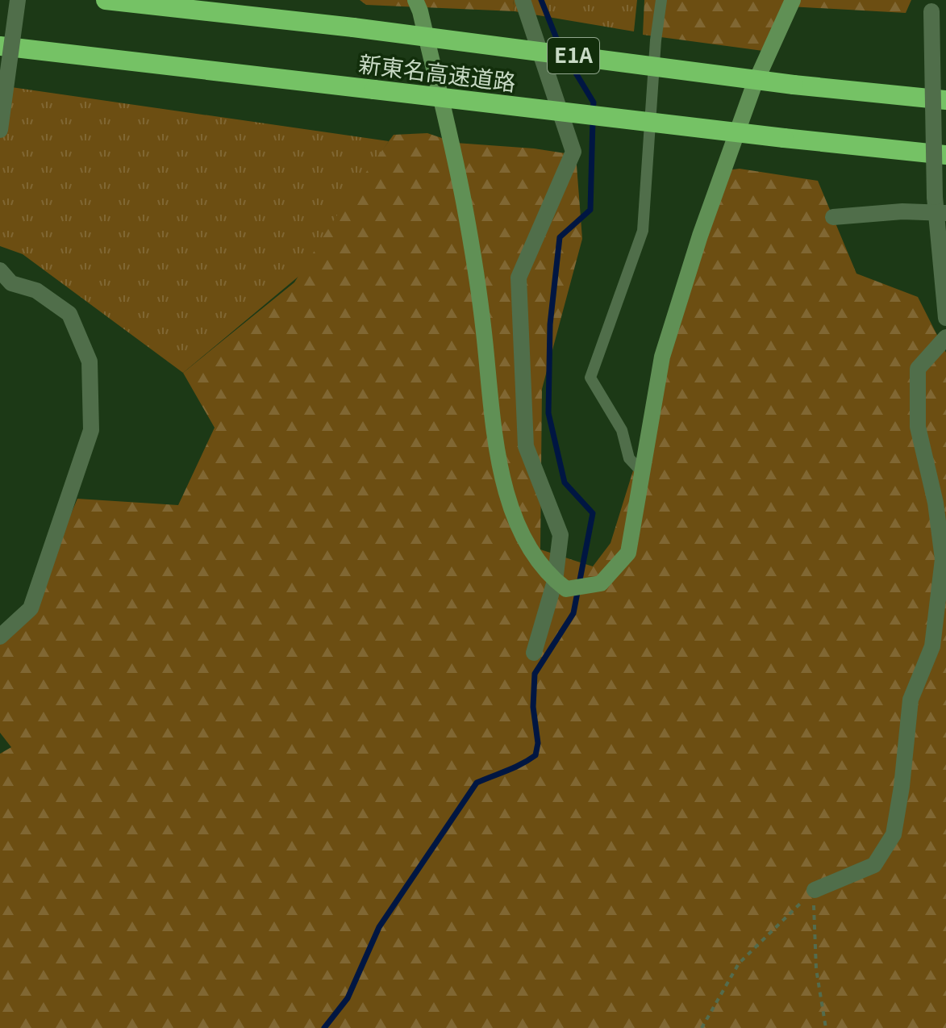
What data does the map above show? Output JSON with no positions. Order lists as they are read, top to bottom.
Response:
{
  "streets": {
    "highway": ["E1A", "新東名高速道路"]
  }
}
